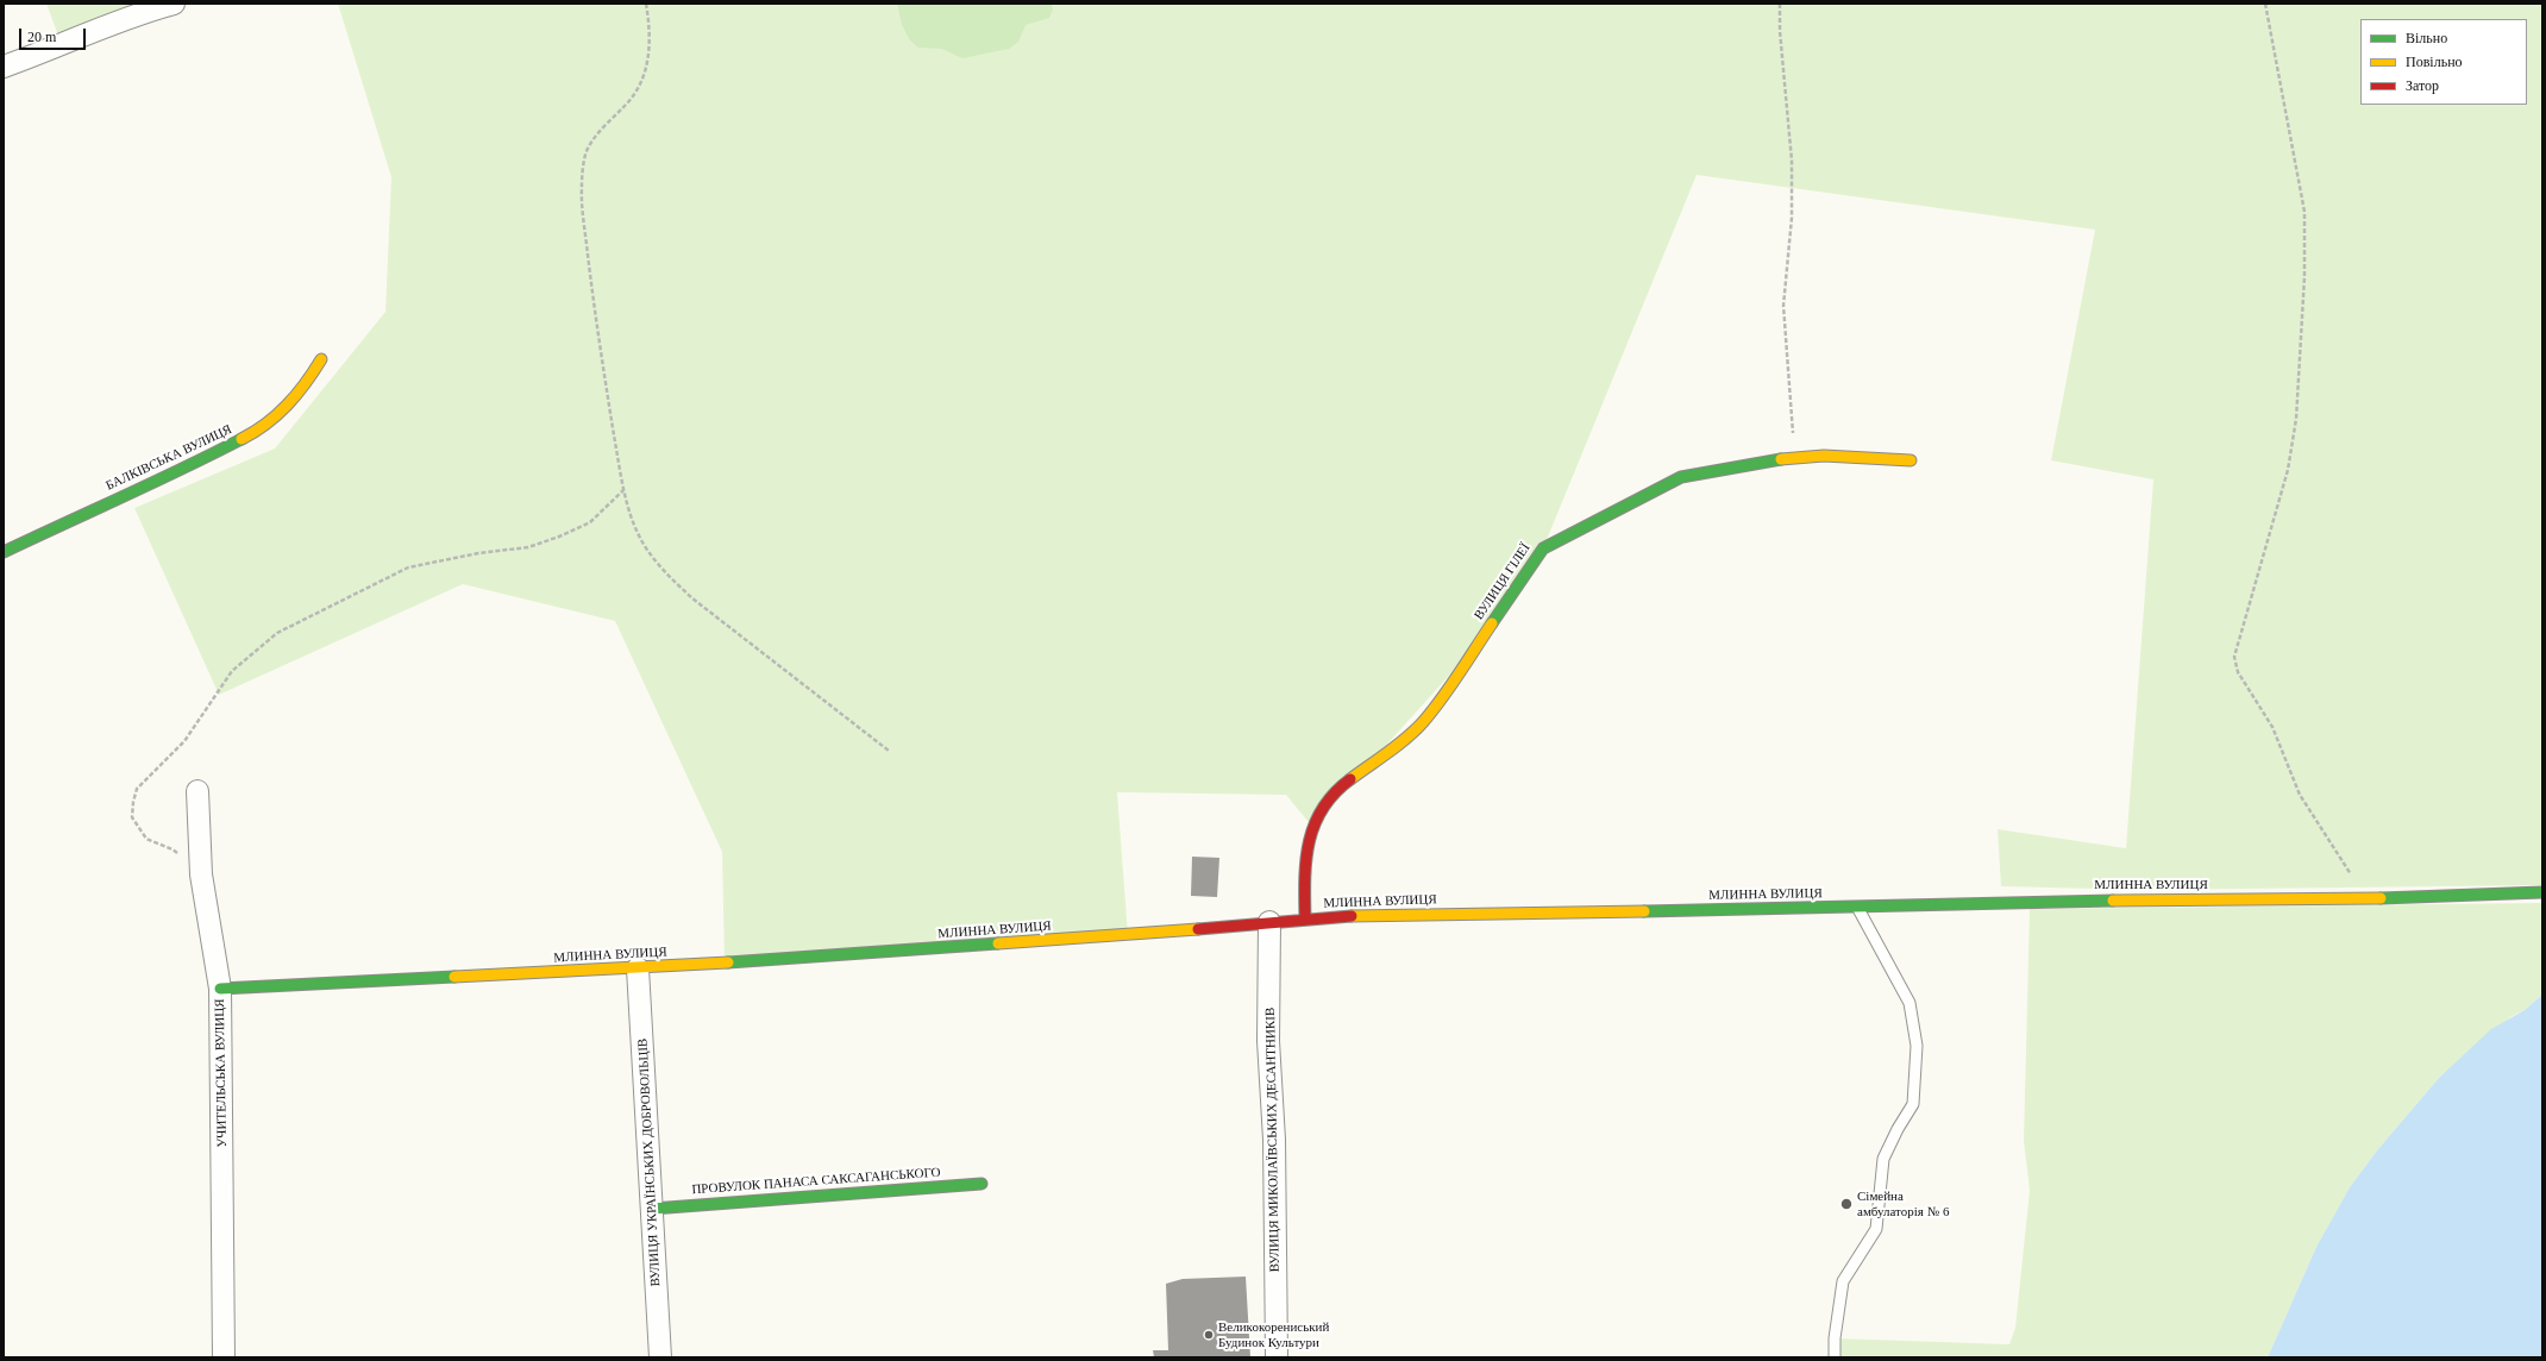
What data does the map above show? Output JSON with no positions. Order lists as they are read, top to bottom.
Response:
{
  "streets": {
    "street": [
      "БАЛКІВСЬКА ВУЛИЦЯ",
      "ВУЛИЦЯ ГІЛЕЇ",
      "МЛИННА ВУЛИЦЯ",
      "УЧИТЕЛЬСЬКА ВУЛИЦЯ",
      "ВУЛИЦЯ МИКОЛАЇВСЬКИХ ДЕСАНТНИКІВ",
      "ВУЛИЦЯ УКРАЇНСЬКИХ ДОБРОВОЛЬЦІВ",
      "ПРОВУЛОК ПАНАСА САКСАГАНСЬКОГО"
    ]
  },
  "crossings": [
    ["ВУЛИЦЯ ГІЛЕЇ", "МЛИННА ВУЛИЦЯ"],
    ["МЛИННА ВУЛИЦЯ", "УЧИТЕЛЬСЬКА ВУЛИЦЯ"],
    ["МЛИННА ВУЛИЦЯ", "ВУЛИЦЯ МИКОЛАЇВСЬКИХ ДЕСАНТНИКІВ"],
    ["МЛИННА ВУЛИЦЯ", "ВУЛИЦЯ УКРАЇНСЬКИХ ДОБРОВОЛЬЦІВ"],
    ["ВУЛИЦЯ УКРАЇНСЬКИХ ДОБРОВОЛЬЦІВ", "ПРОВУЛОК ПАНАСА САКСАГАНСЬКОГО"]
  ],
  "places": ["Сімейна амбулаторія № 6", "Великокорениський Будинок Культури"],
  "legend": ["Вільно", "Повільно", "Затор"],
  "scale_bar": "20 m"
}
